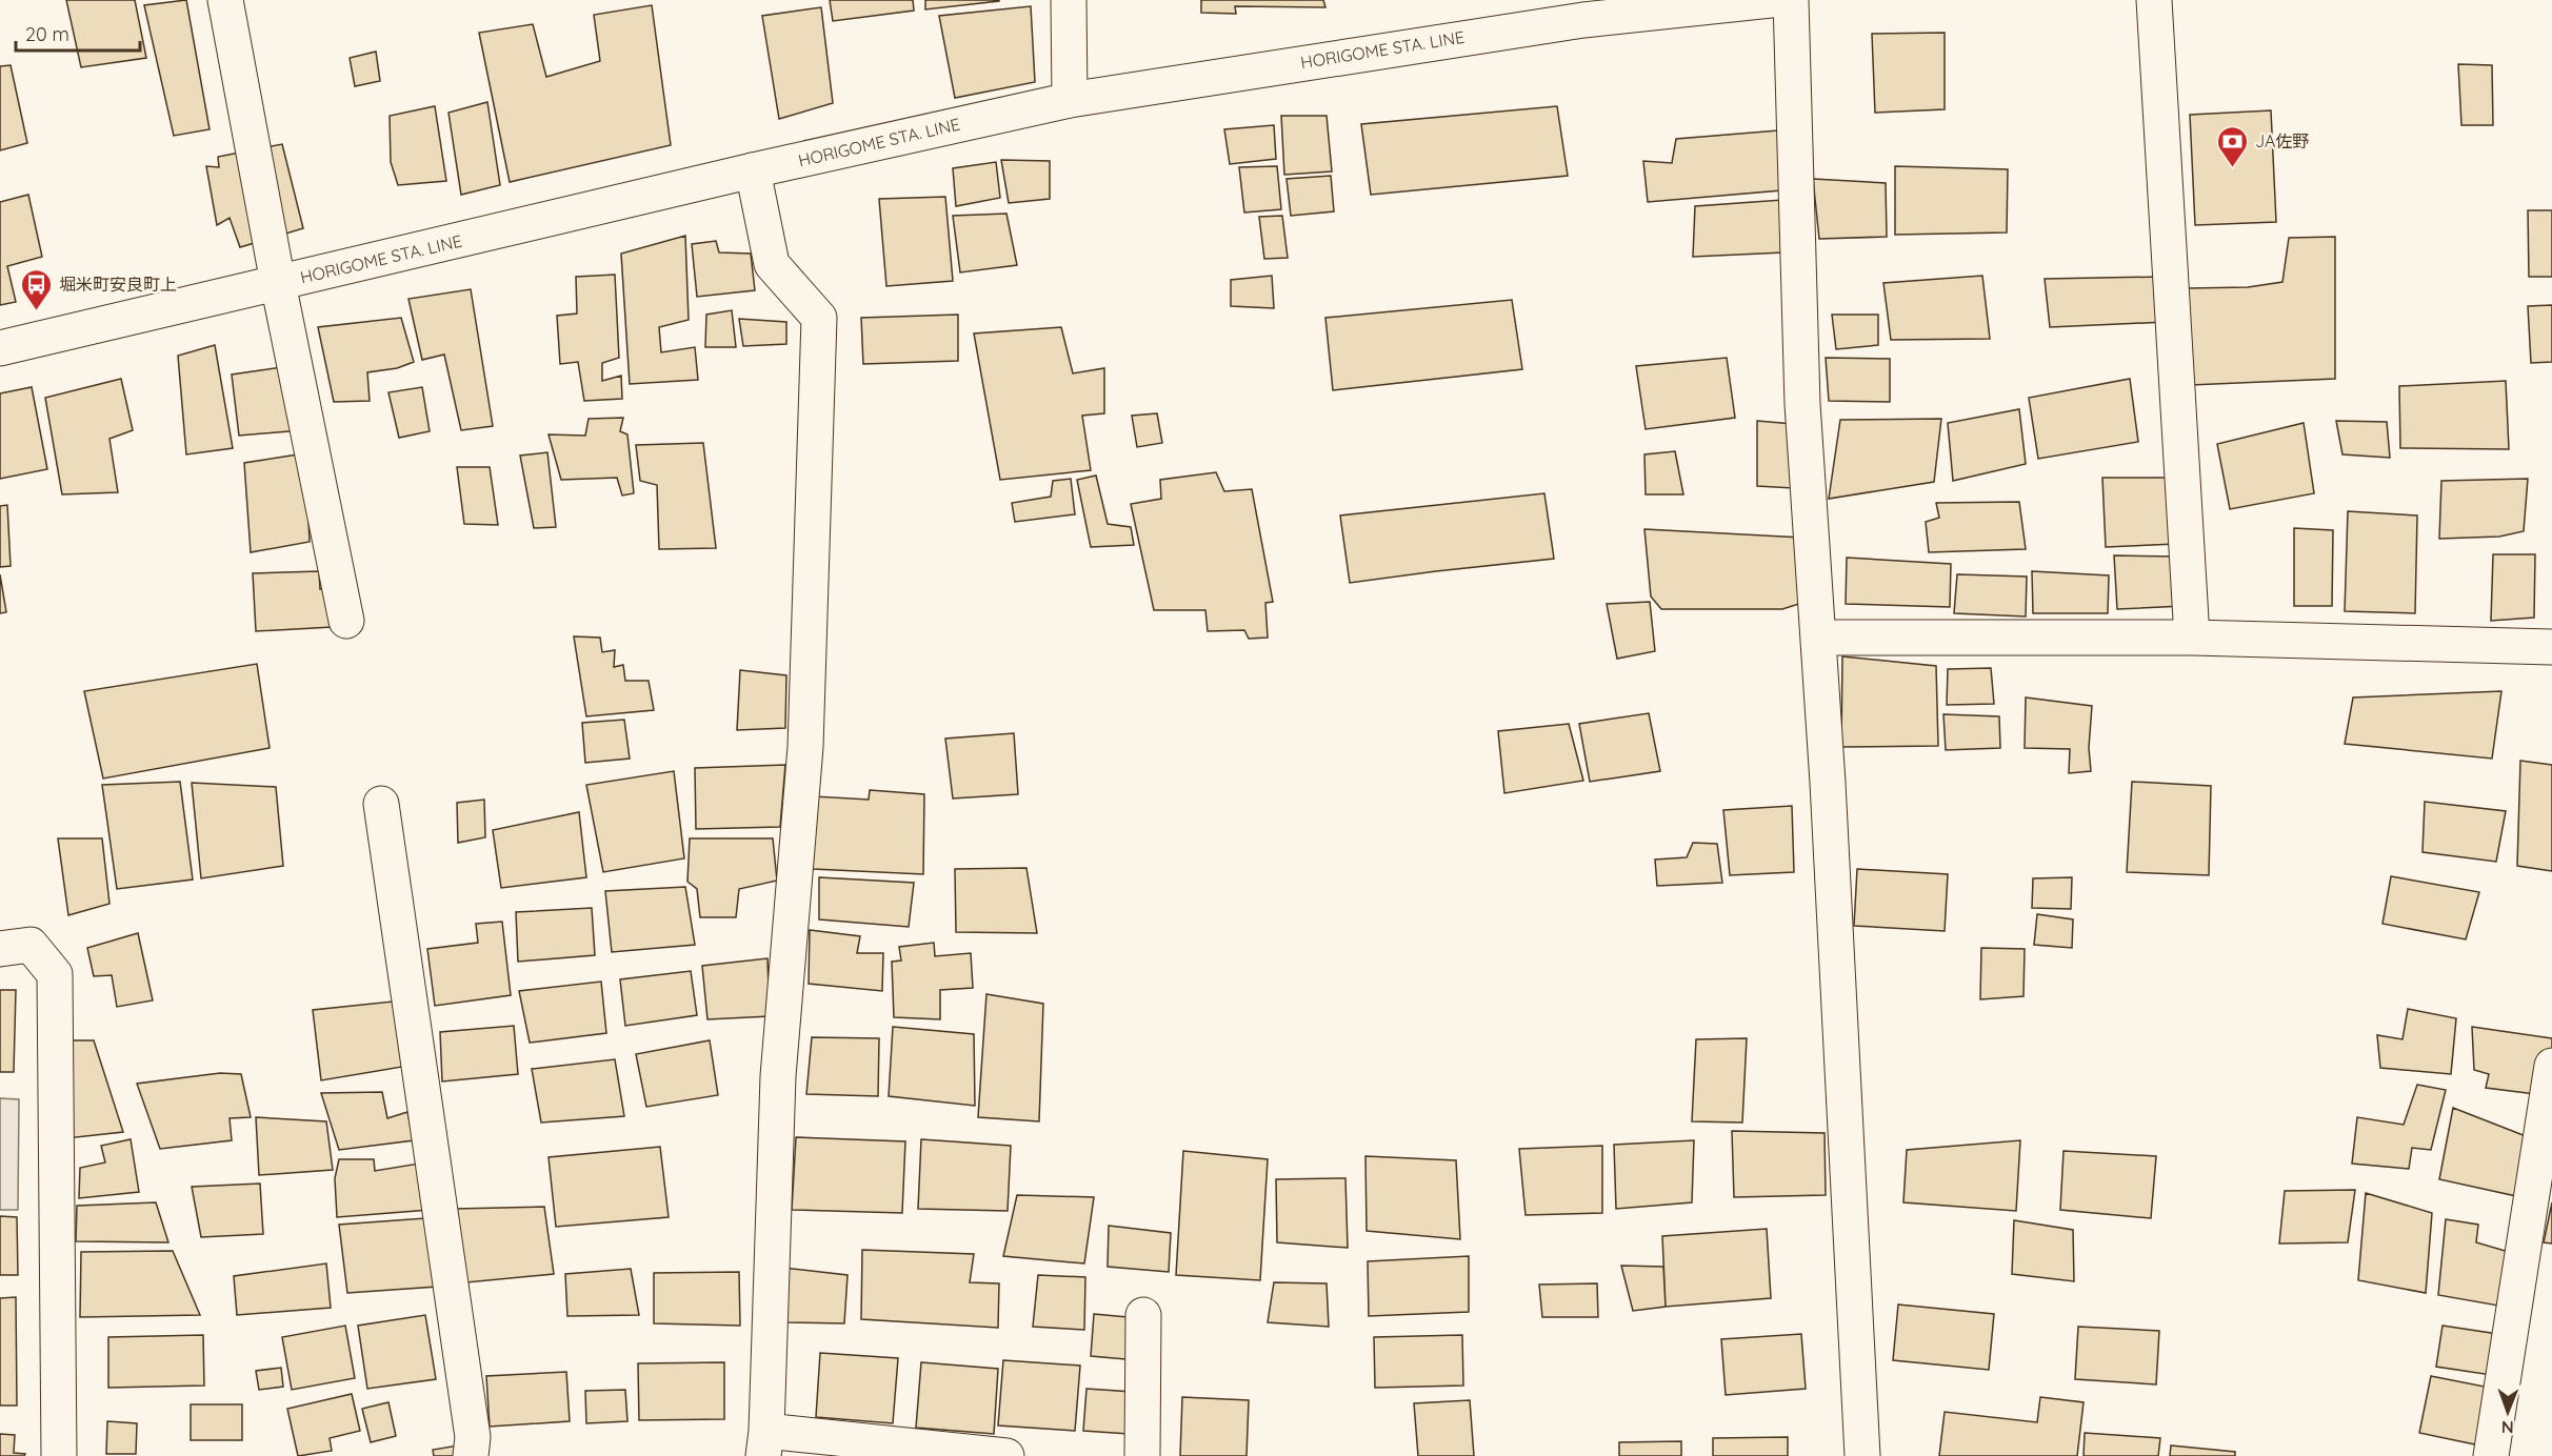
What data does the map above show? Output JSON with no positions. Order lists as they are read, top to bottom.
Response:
{
  "streets": {
    "street": ["HORIGOME STA. LINE"]
  },
  "places": {
    "bank": ["JA佐野"],
    "bus stop": ["堀米町安良町上"]
  },
  "scale_bar": "20 m",
  "north": "bottom"
}
